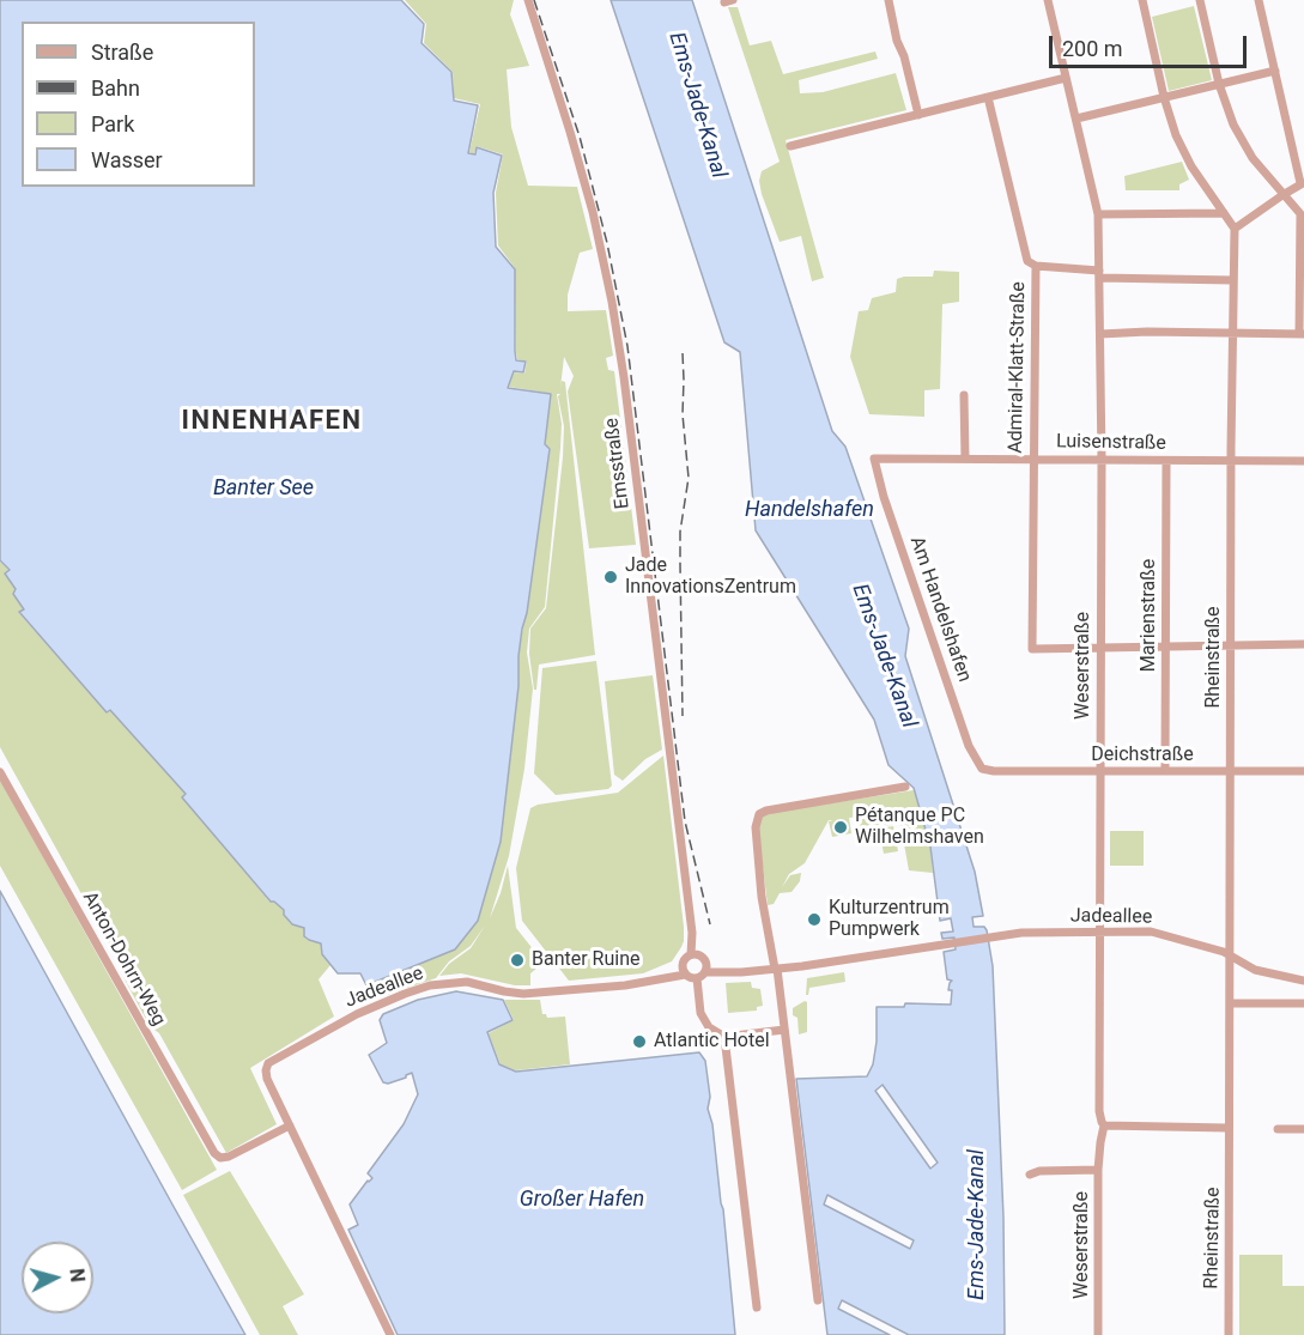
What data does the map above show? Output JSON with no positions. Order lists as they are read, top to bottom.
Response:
{
  "streets": {
    "street": [
      "Admiral-Klatt-Straße",
      "Luisenstraße",
      "Emsstraße",
      "Am Handelshafen",
      "Marienstraße",
      "Rheinstraße",
      "Weserstraße",
      "Deichstraße",
      "Jadeallee",
      "Anton-Dohrn-Weg"
    ]
  },
  "crossings": [
    ["Admiral-Klatt-Straße", "Luisenstraße"],
    ["Admiral-Klatt-Straße", "Weserstraße"],
    ["Luisenstraße", "Am Handelshafen"],
    ["Luisenstraße", "Marienstraße"],
    ["Luisenstraße", "Rheinstraße"],
    ["Luisenstraße", "Weserstraße"],
    ["Am Handelshafen", "Deichstraße"],
    ["Marienstraße", "Deichstraße"],
    ["Rheinstraße", "Deichstraße"],
    ["Rheinstraße", "Jadeallee"],
    ["Weserstraße", "Deichstraße"],
    ["Weserstraße", "Jadeallee"],
    ["Jadeallee", "Anton-Dohrn-Weg"]
  ],
  "districts": ["INNENHAFEN"],
  "water": [
    "Ems-Jade-Kanal",
    "Banter See",
    "Handelshafen",
    "Großer Hafen"
  ],
  "places": [
    "Jade InnovationsZentrum",
    "Pétanque PC Wilhelmshaven",
    "Kulturzentrum Pumpwerk",
    "Banter Ruine",
    "Atlantic Hotel"
  ],
  "legend": [
    "Straße",
    "Bahn",
    "Park",
    "Wasser"
  ],
  "scale_bar": "200 m",
  "north": "right"
}
